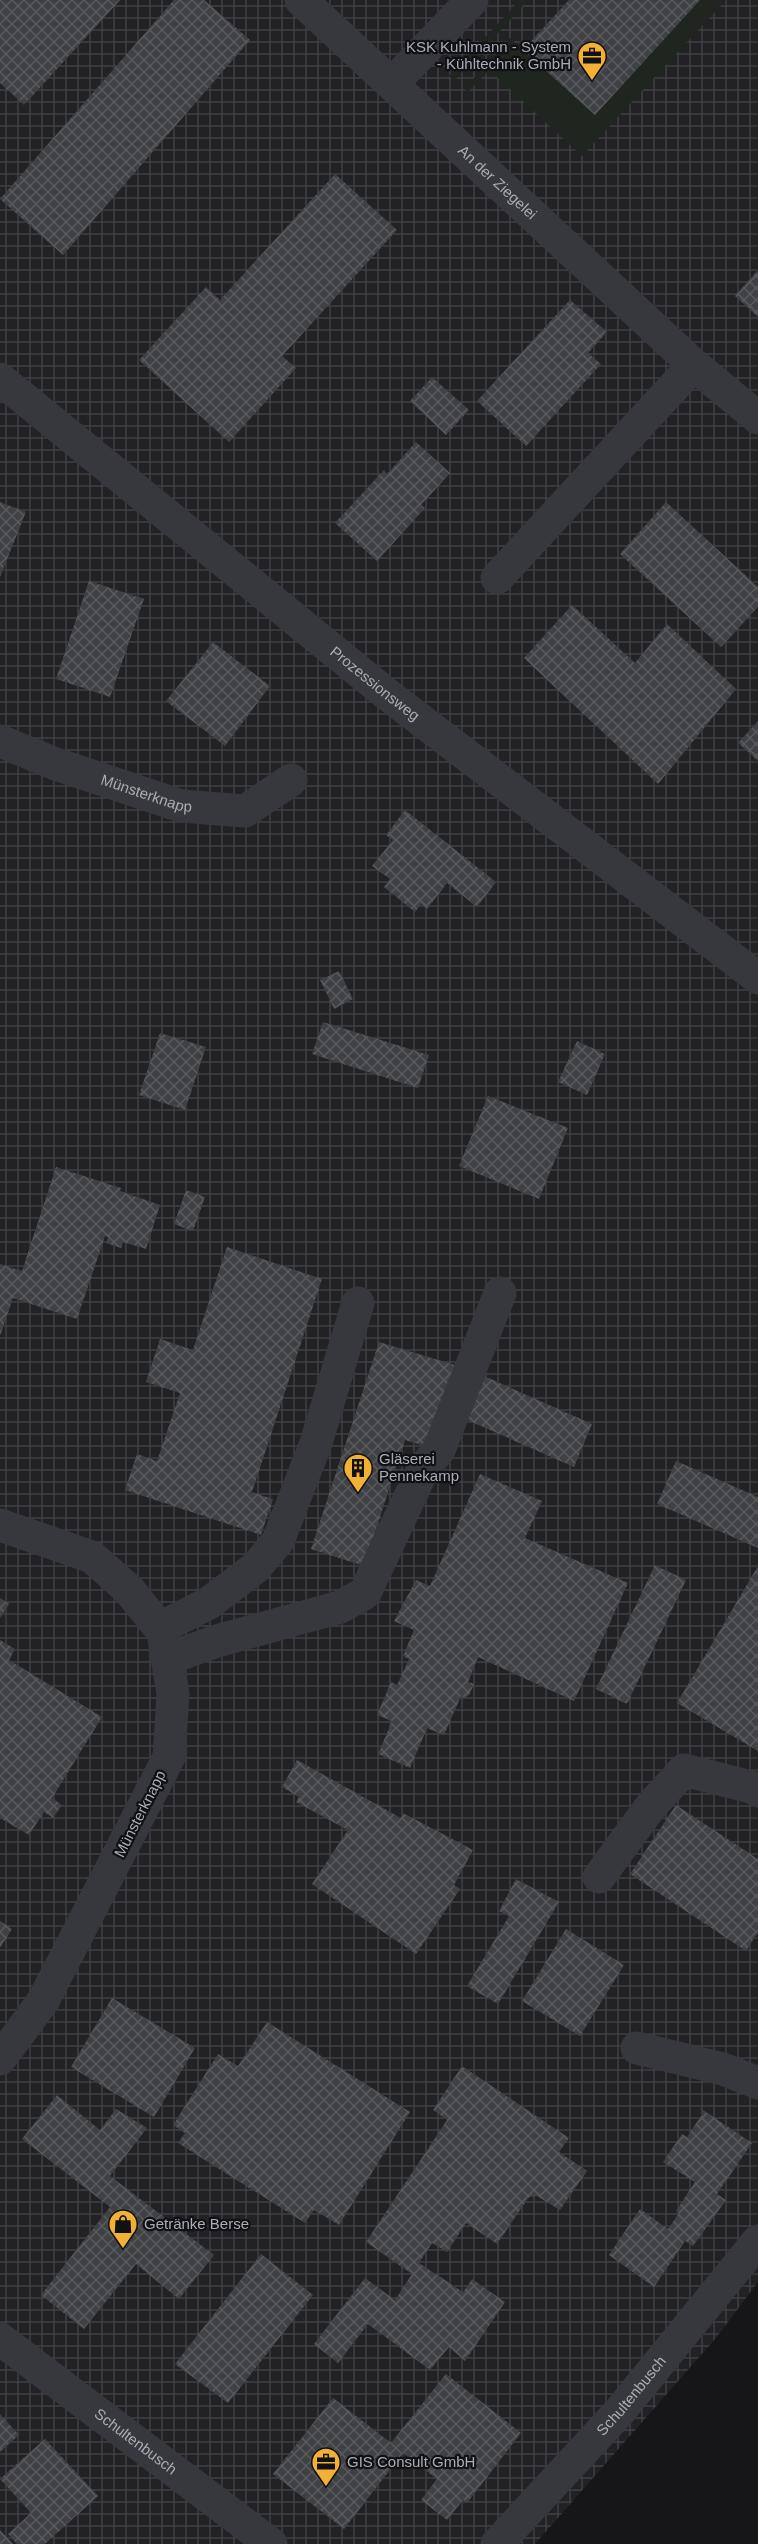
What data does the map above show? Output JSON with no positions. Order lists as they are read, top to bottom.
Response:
{
  "streets": {
    "street": [
      "An der Ziegelei",
      "Prozessionsweg",
      "Münsterknapp",
      "Schultenbusch"
    ]
  },
  "places": {
    "office": ["KSK Kuhlmann - System - Kühltechnik GmbH", "GIS Consult GmbH"],
    "building": ["Gläserei Pennekamp"],
    "shop": ["Getränke Berse"]
  }
}
